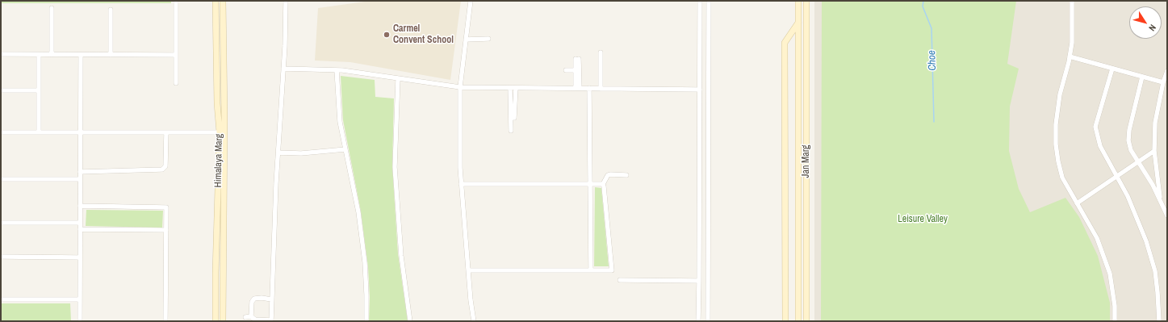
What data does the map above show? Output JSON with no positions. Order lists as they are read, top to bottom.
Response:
{
  "streets": {
    "main road": ["Himalaya Marg", "Jan Marg"]
  },
  "water": ["Choe"],
  "parks": ["Leisure Valley"],
  "places": ["Carmel Convent School"],
  "north": "bottom right"
}
